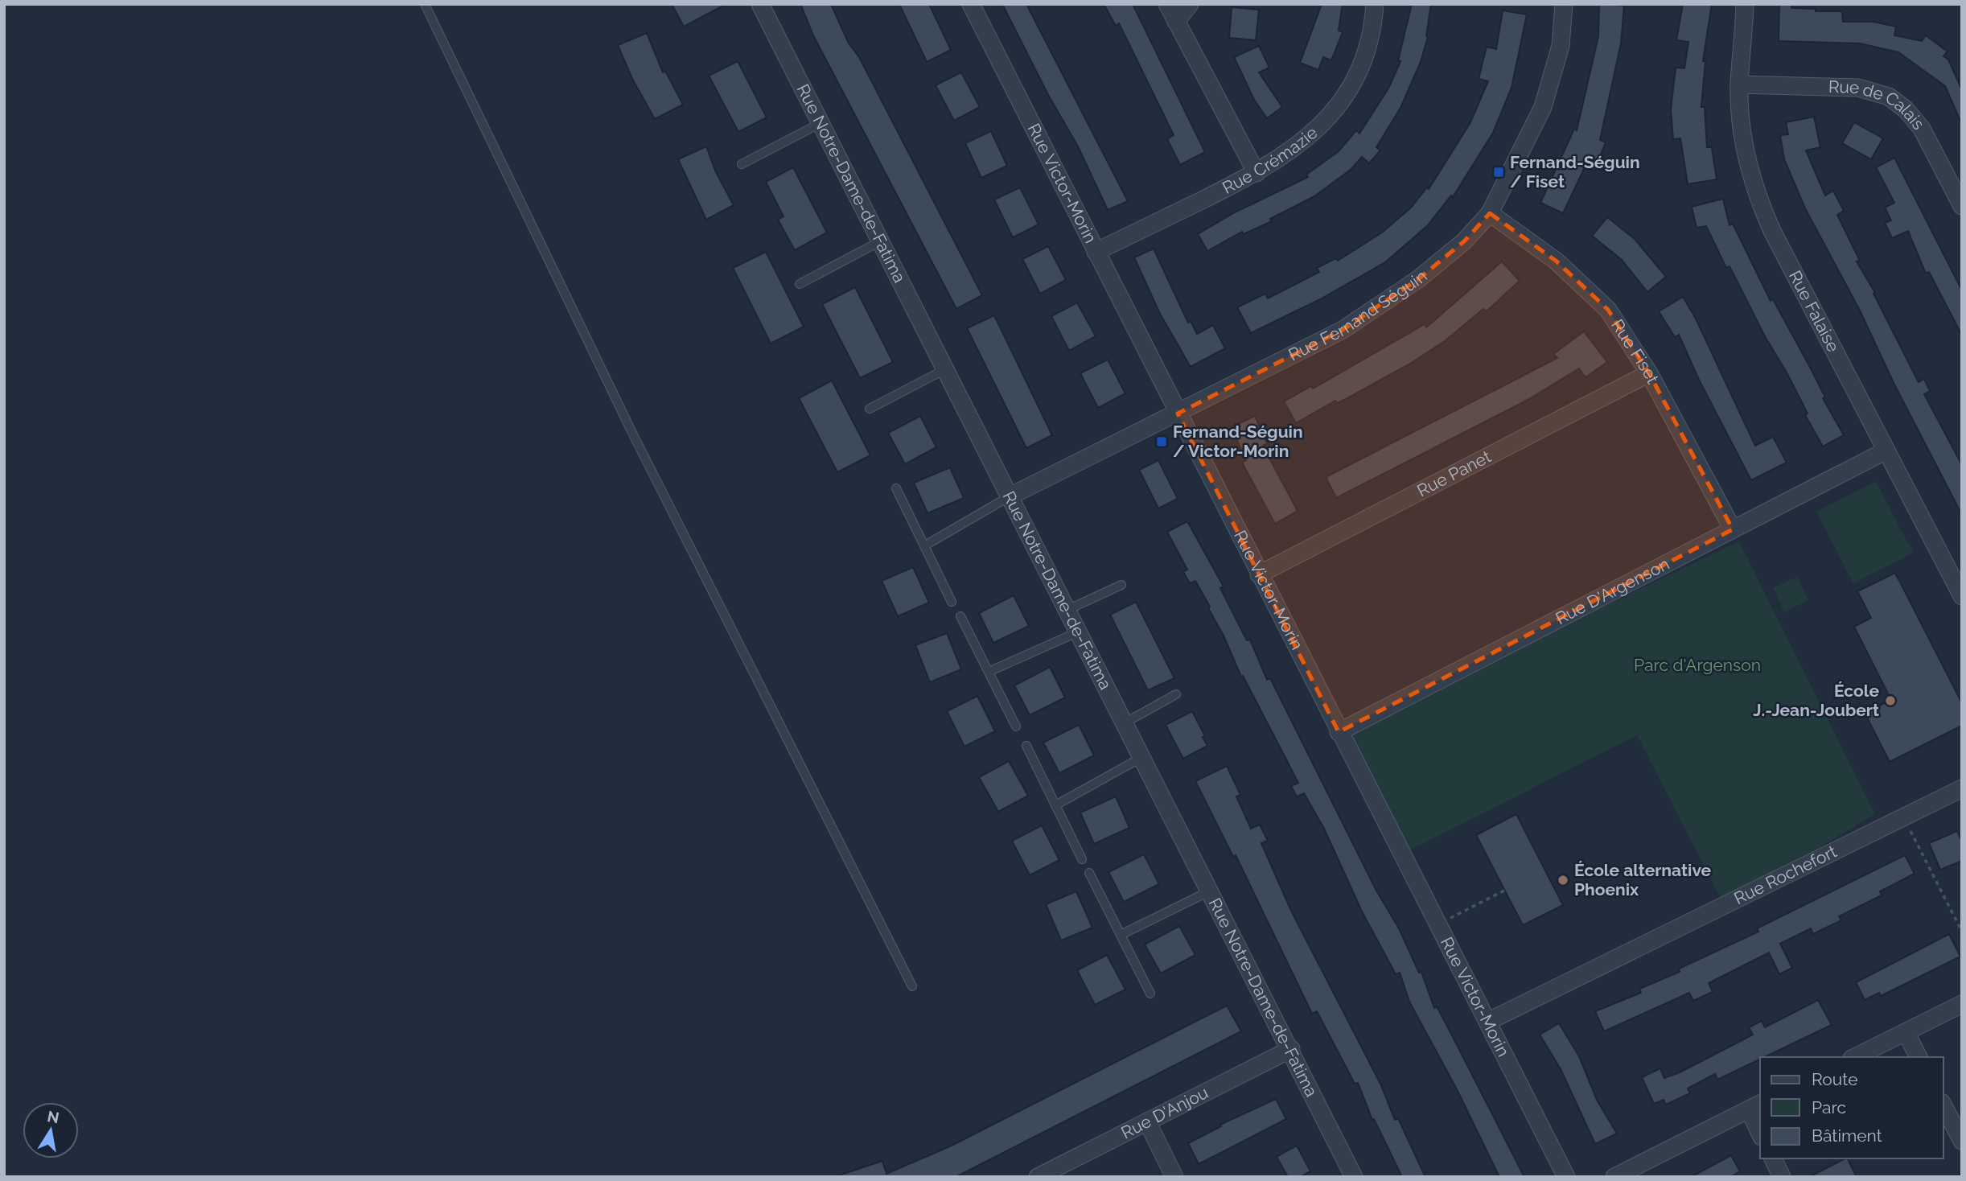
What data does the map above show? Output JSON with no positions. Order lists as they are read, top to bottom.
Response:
{
  "streets": {
    "street": [
      "Rue de Calais",
      "Rue Crémazie",
      "Rue Notre-Dame-de-Fatima",
      "Rue Victor-Morin",
      "Rue Falaise",
      "Rue Fernand Séguin",
      "Rue Fiset",
      "Rue Panet",
      "Rue D'Argenson",
      "Rue Rochefort",
      "Rue D'Anjou"
    ]
  },
  "crossings": [
    ["Rue de Calais", "Rue Falaise"],
    ["Rue Crémazie", "Rue Victor-Morin"],
    ["Rue Notre-Dame-de-Fatima", "Rue Fernand Séguin"],
    ["Rue Notre-Dame-de-Fatima", "Rue D'Anjou"],
    ["Rue Victor-Morin", "Rue Fernand Séguin"],
    ["Rue Victor-Morin", "Rue Panet"],
    ["Rue Victor-Morin", "Rue D'Argenson"],
    ["Rue Victor-Morin", "Rue Rochefort"],
    ["Rue Falaise", "Rue D'Argenson"],
    ["Rue Fernand Séguin", "Rue Fiset"],
    ["Rue Fiset", "Rue Panet"],
    ["Rue Fiset", "Rue D'Argenson"]
  ],
  "parks": ["Parc d'Argenson"],
  "places": {
    "transit": ["Fernand-Séguin / Fiset", "Fernand-Séguin / Victor-Morin"],
    "other": ["École J.-Jean-Joubert", "École alternative Phoenix"]
  },
  "legend": ["Route", "Parc", "Bâtiment"],
  "north": "top"
}
